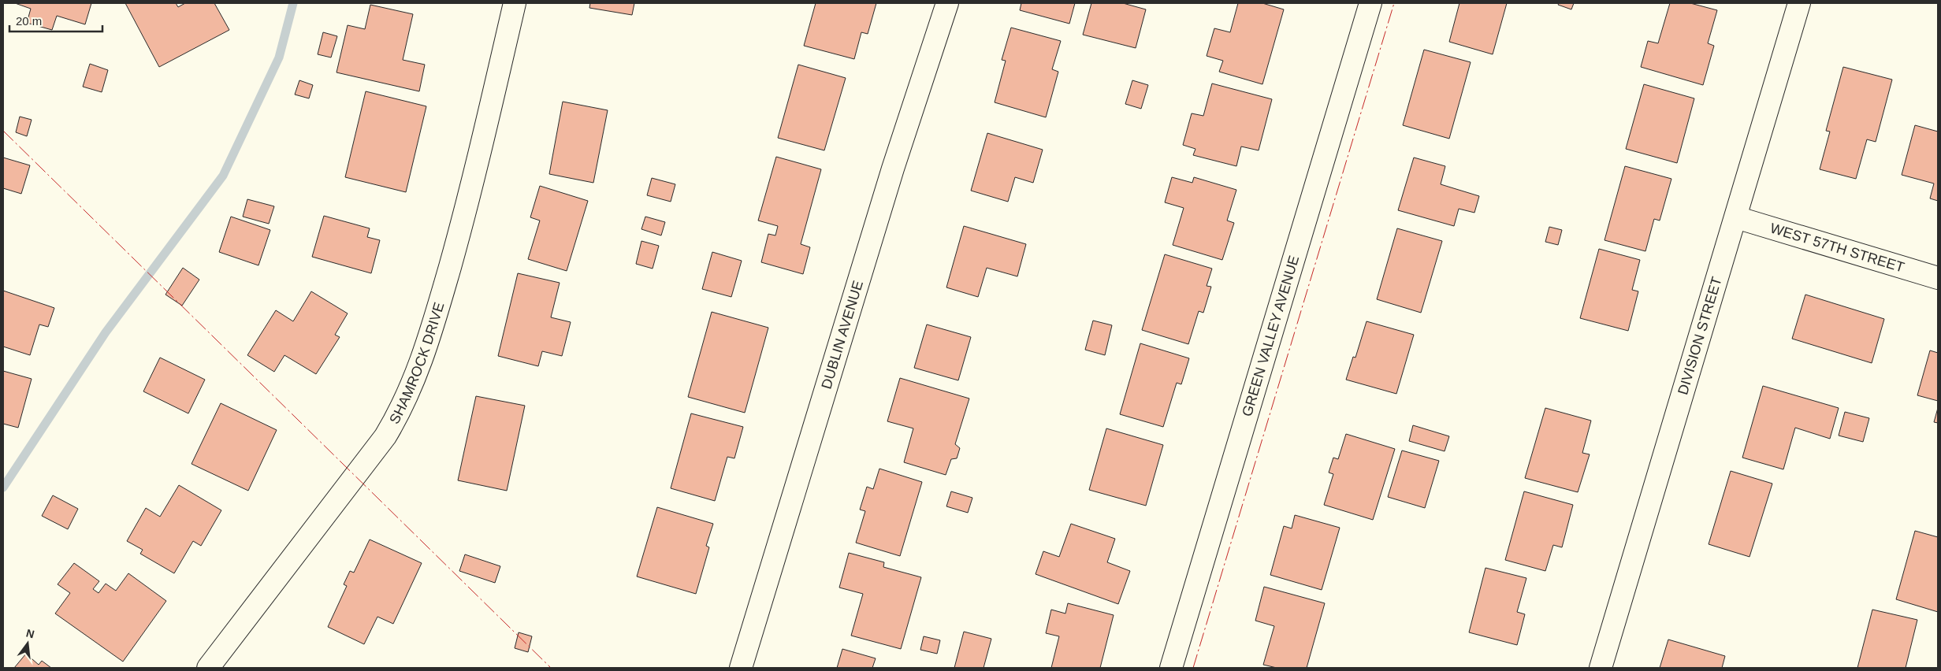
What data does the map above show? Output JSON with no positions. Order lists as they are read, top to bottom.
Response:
{
  "streets": {
    "street": [
      "WEST 57TH STREET",
      "DUBLIN AVENUE",
      "GREEN VALLEY AVENUE",
      "DIVISION STREET",
      "SHAMROCK DRIVE"
    ]
  },
  "crossings": [
    ["WEST 57TH STREET", "DIVISION STREET"]
  ],
  "scale_bar": "20 m",
  "north": "top"
}
